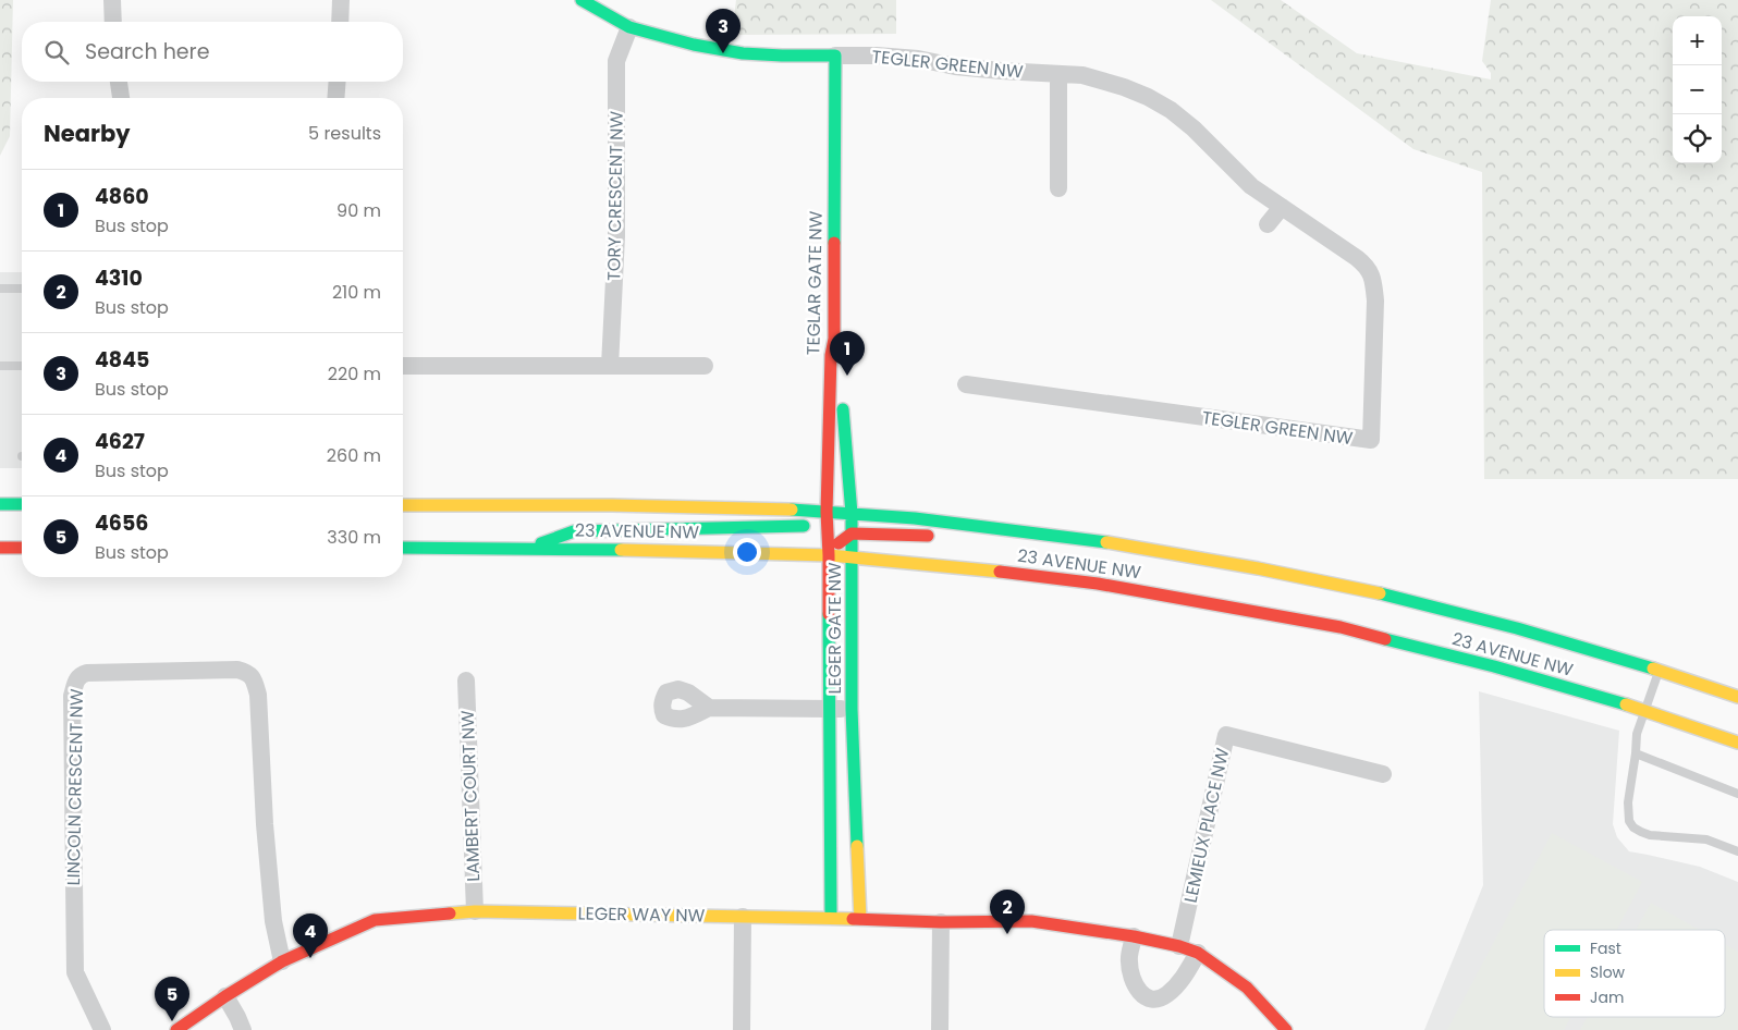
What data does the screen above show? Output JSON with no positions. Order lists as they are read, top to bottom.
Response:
{
  "streets": {
    "street": [
      "TEGLER GREEN NW",
      "TORY CRESCENT NW",
      "TEGLAR GATE NW",
      "23 AVENUE NW",
      "LEGER GATE NW",
      "LINCOLN CRESCENT NW",
      "LAMBERT COURT NW",
      "LEMIEUX PLACE NW",
      "LEGER WAY NW"
    ]
  },
  "crossings": [
    ["TEGLER GREEN NW", "TEGLAR GATE NW"],
    ["TEGLAR GATE NW", "23 AVENUE NW"],
    ["TEGLAR GATE NW", "LEGER GATE NW"],
    ["23 AVENUE NW", "LEGER GATE NW"],
    ["LEGER GATE NW", "LEGER WAY NW"],
    ["LINCOLN CRESCENT NW", "LEGER WAY NW"],
    ["LAMBERT COURT NW", "LEGER WAY NW"],
    ["LEMIEUX PLACE NW", "LEGER WAY NW"]
  ],
  "legend": ["Fast", "Slow", "Jam"],
  "page": {
    "pins": [
      "3",
      "1",
      "2",
      "4",
      "5"
    ],
    "map_buttons": ["+", "−"],
    "search": "Search here",
    "heading": ["Nearby", "5 results"],
    "list": [
      {
        "mark": "1",
        "name": "4860",
        "note": "Bus stop",
        "value": "90 m"
      },
      {
        "mark": "2",
        "name": "4310",
        "note": "Bus stop",
        "value": "210 m"
      },
      {
        "mark": "3",
        "name": "4845",
        "note": "Bus stop",
        "value": "220 m"
      },
      {
        "mark": "4",
        "name": "4627",
        "note": "Bus stop",
        "value": "260 m"
      },
      {
        "mark": "5",
        "name": "4656",
        "note": "Bus stop",
        "value": "330 m"
      }
    ]
  }
}
